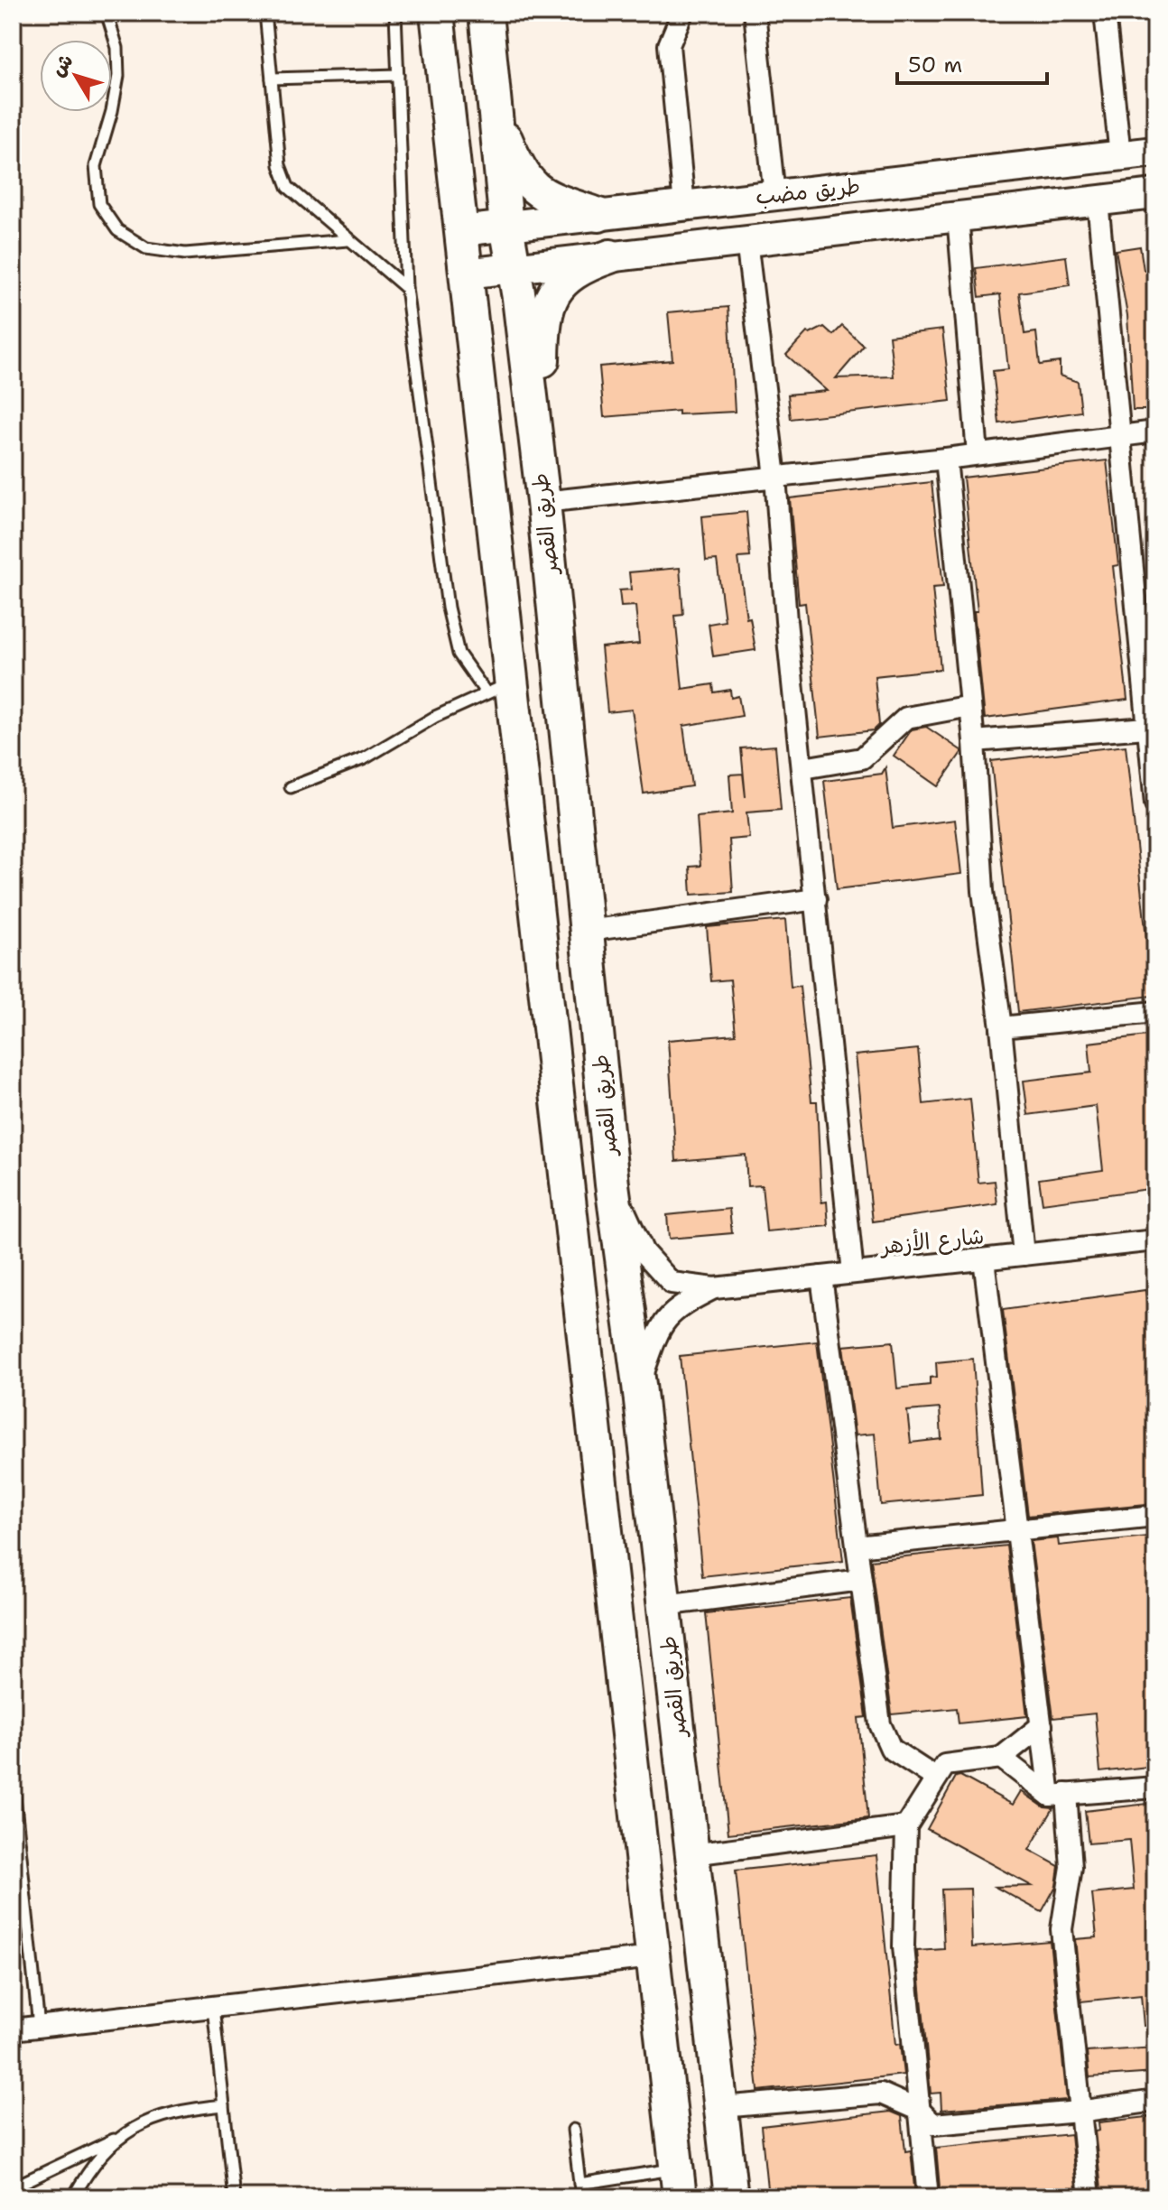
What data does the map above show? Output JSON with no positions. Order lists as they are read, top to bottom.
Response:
{
  "streets": {
    "main road": ["طريق مضب", "طريق القصر"],
    "street": ["شارع الأزهر"]
  },
  "crossings": [
    ["طريق مضب", "طريق القصر"],
    ["طريق القصر", "شارع الأزهر"]
  ],
  "scale_bar": "50 m",
  "north": "top left"
}
